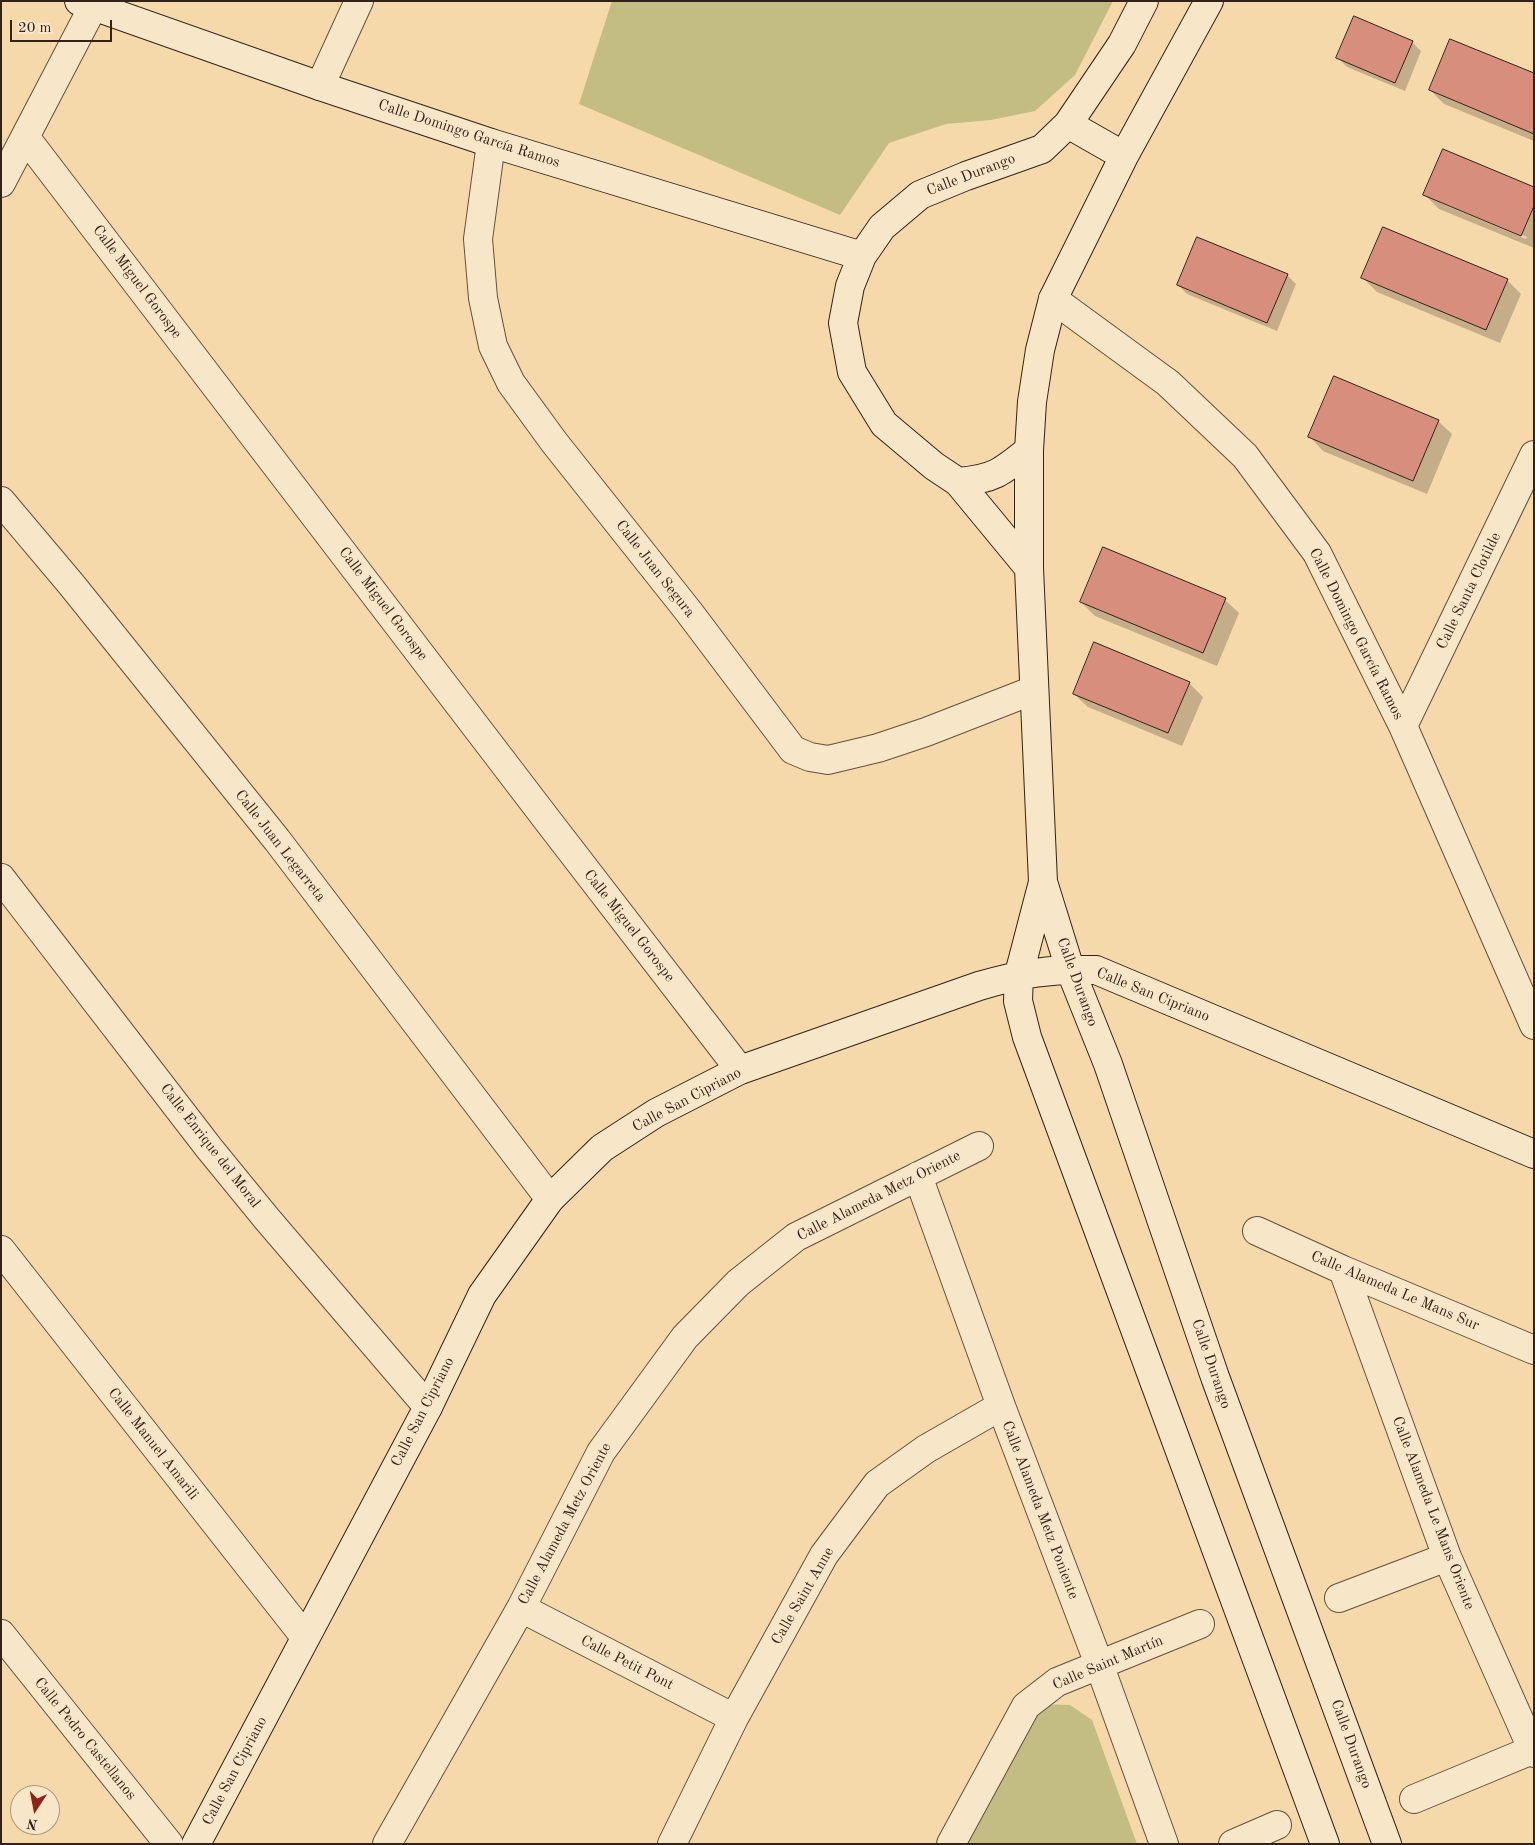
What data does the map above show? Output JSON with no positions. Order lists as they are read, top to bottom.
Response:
{
  "streets": {
    "street": [
      "Calle Domingo García Ramos",
      "Calle Durango",
      "Calle Miguel Gorospe",
      "Calle Juan Segura",
      "Calle Santa Clotilde",
      "Calle Juan Legarreta",
      "Calle San Cipriano",
      "Calle Enrique del Moral",
      "Calle Alameda Metz Oriente",
      "Calle Alameda Le Mans Sur",
      "Calle Manuel Amarili",
      "Calle Alameda Metz Poniente",
      "Calle Alameda Le Mans Oriente",
      "Calle Saint Anne",
      "Calle Petit Pont",
      "Calle Saint Martín",
      "Calle Pedro Castellanos"
    ]
  },
  "crossings": [
    ["Calle Domingo García Ramos", "Calle Durango"],
    ["Calle Domingo García Ramos", "Calle Juan Segura"],
    ["Calle Domingo García Ramos", "Calle Santa Clotilde"],
    ["Calle Durango", "Calle Juan Segura"],
    ["Calle Durango", "Calle San Cipriano"],
    ["Calle Miguel Gorospe", "Calle San Cipriano"],
    ["Calle Juan Legarreta", "Calle San Cipriano"],
    ["Calle San Cipriano", "Calle Enrique del Moral"],
    ["Calle San Cipriano", "Calle Manuel Amarili"],
    ["Calle Alameda Metz Oriente", "Calle Alameda Metz Poniente"],
    ["Calle Alameda Metz Oriente", "Calle Petit Pont"],
    ["Calle Alameda Le Mans Sur", "Calle Alameda Le Mans Oriente"],
    ["Calle Alameda Metz Poniente", "Calle Saint Anne"],
    ["Calle Alameda Metz Poniente", "Calle Saint Martín"],
    ["Calle Saint Anne", "Calle Petit Pont"]
  ],
  "scale_bar": "20 m",
  "north": "bottom"
}
